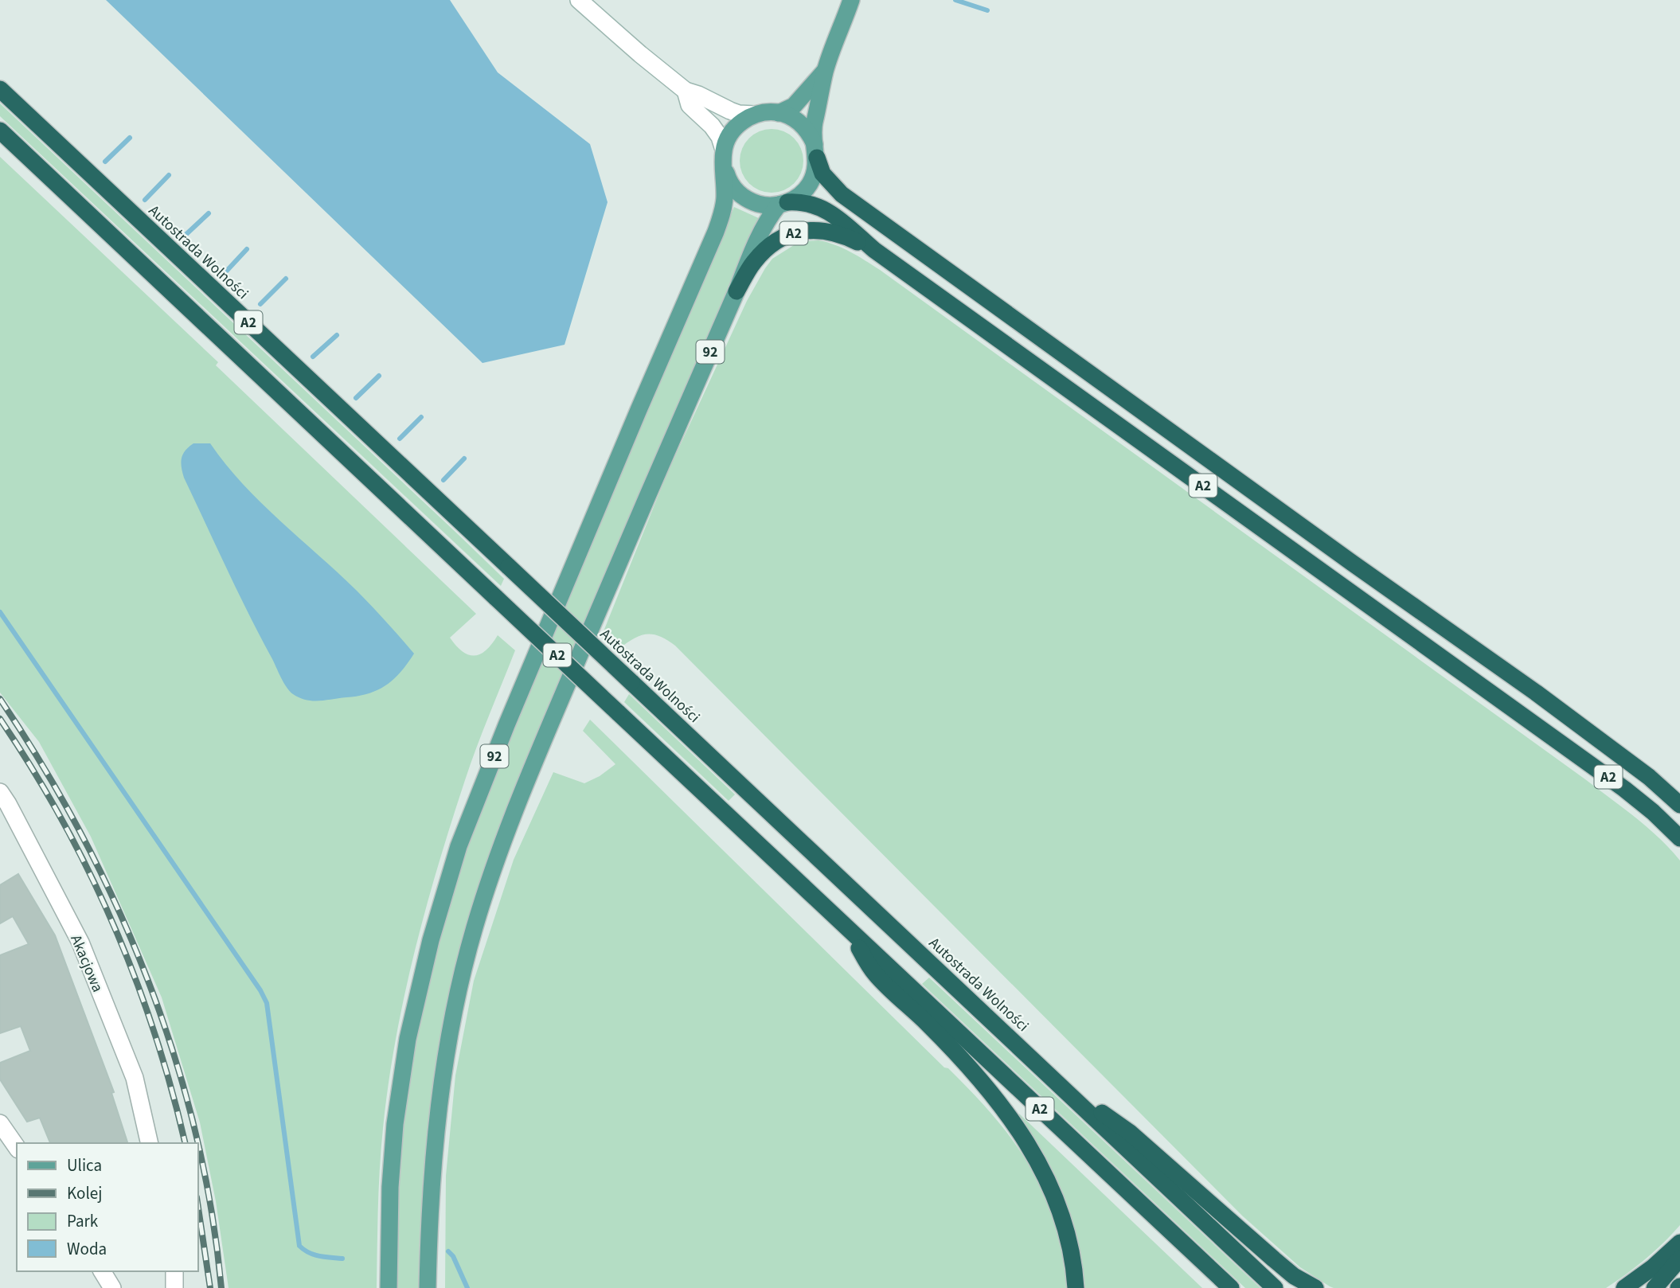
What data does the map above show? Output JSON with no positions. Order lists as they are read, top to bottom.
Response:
{
  "streets": {
    "highway": ["A2", "Autostrada Wolności"],
    "main road": ["92"],
    "street": ["Akacjowa"]
  },
  "crossings": [
    ["A2", "Autostrada Wolności"],
    ["A2", "92"]
  ],
  "legend": [
    "Ulica",
    "Kolej",
    "Park",
    "Woda"
  ]
}
